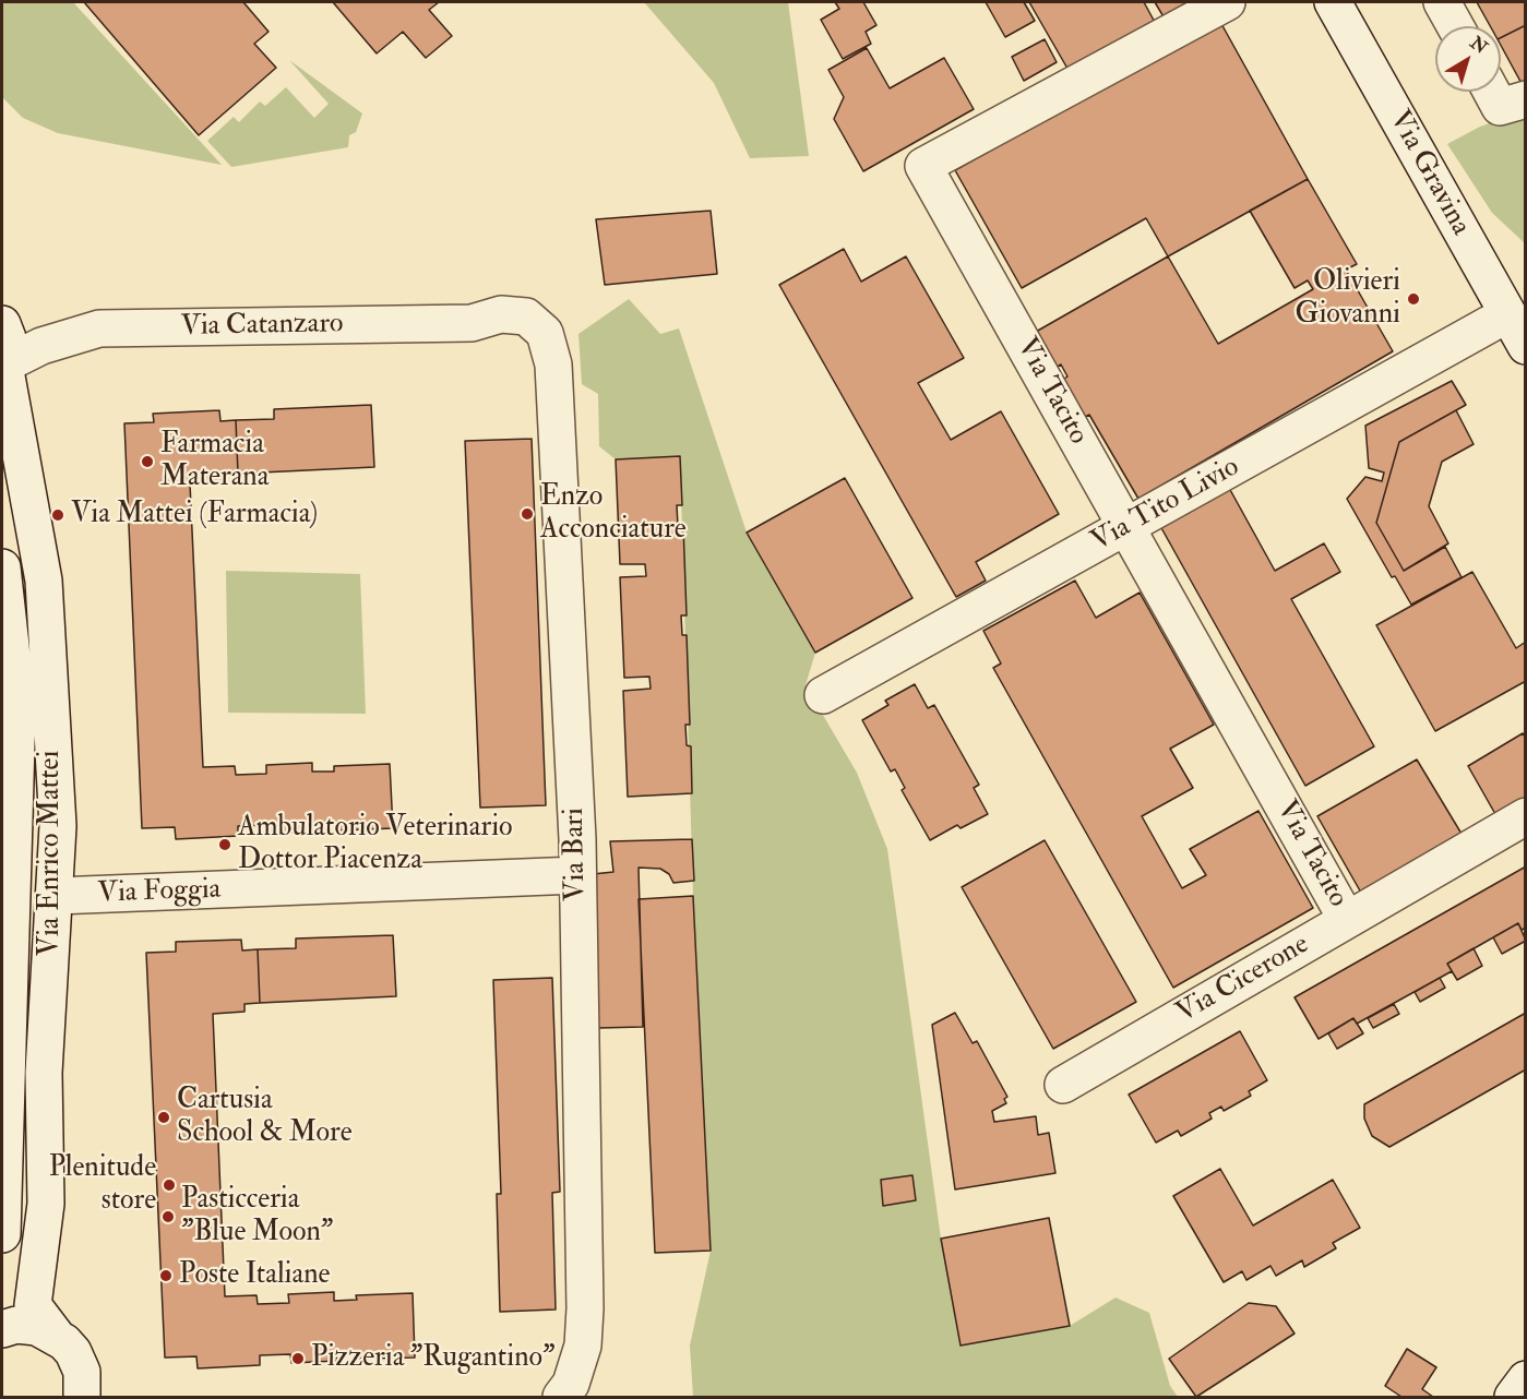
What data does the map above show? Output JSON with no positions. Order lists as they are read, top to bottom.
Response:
{
  "streets": {
    "street": [
      "Via Gravina",
      "Via Catanzaro",
      "Via Tacito",
      "Via Tito Livio",
      "Via Enrico Mattei",
      "Via Bari",
      "Via Foggia",
      "Via Cicerone"
    ]
  },
  "crossings": [
    ["Via Gravina", "Via Tito Livio"],
    ["Via Catanzaro", "Via Enrico Mattei"],
    ["Via Catanzaro", "Via Bari"],
    ["Via Tacito", "Via Tito Livio"],
    ["Via Tacito", "Via Cicerone"],
    ["Via Enrico Mattei", "Via Foggia"],
    ["Via Bari", "Via Foggia"]
  ],
  "places": [
    "Olivieri Giovanni",
    "Farmacia Materana",
    "Enzo Acconciature",
    "Via Mattei (Farmacia)",
    "Ambulatorio Veterinario Dottor Piacenza",
    "Cartusia School & More",
    "Plenitude store",
    "Pasticceria \"Blue Moon\"",
    "Poste Italiane",
    "Pizzeria \"Rugantino\""
  ],
  "north": "top right"
}
